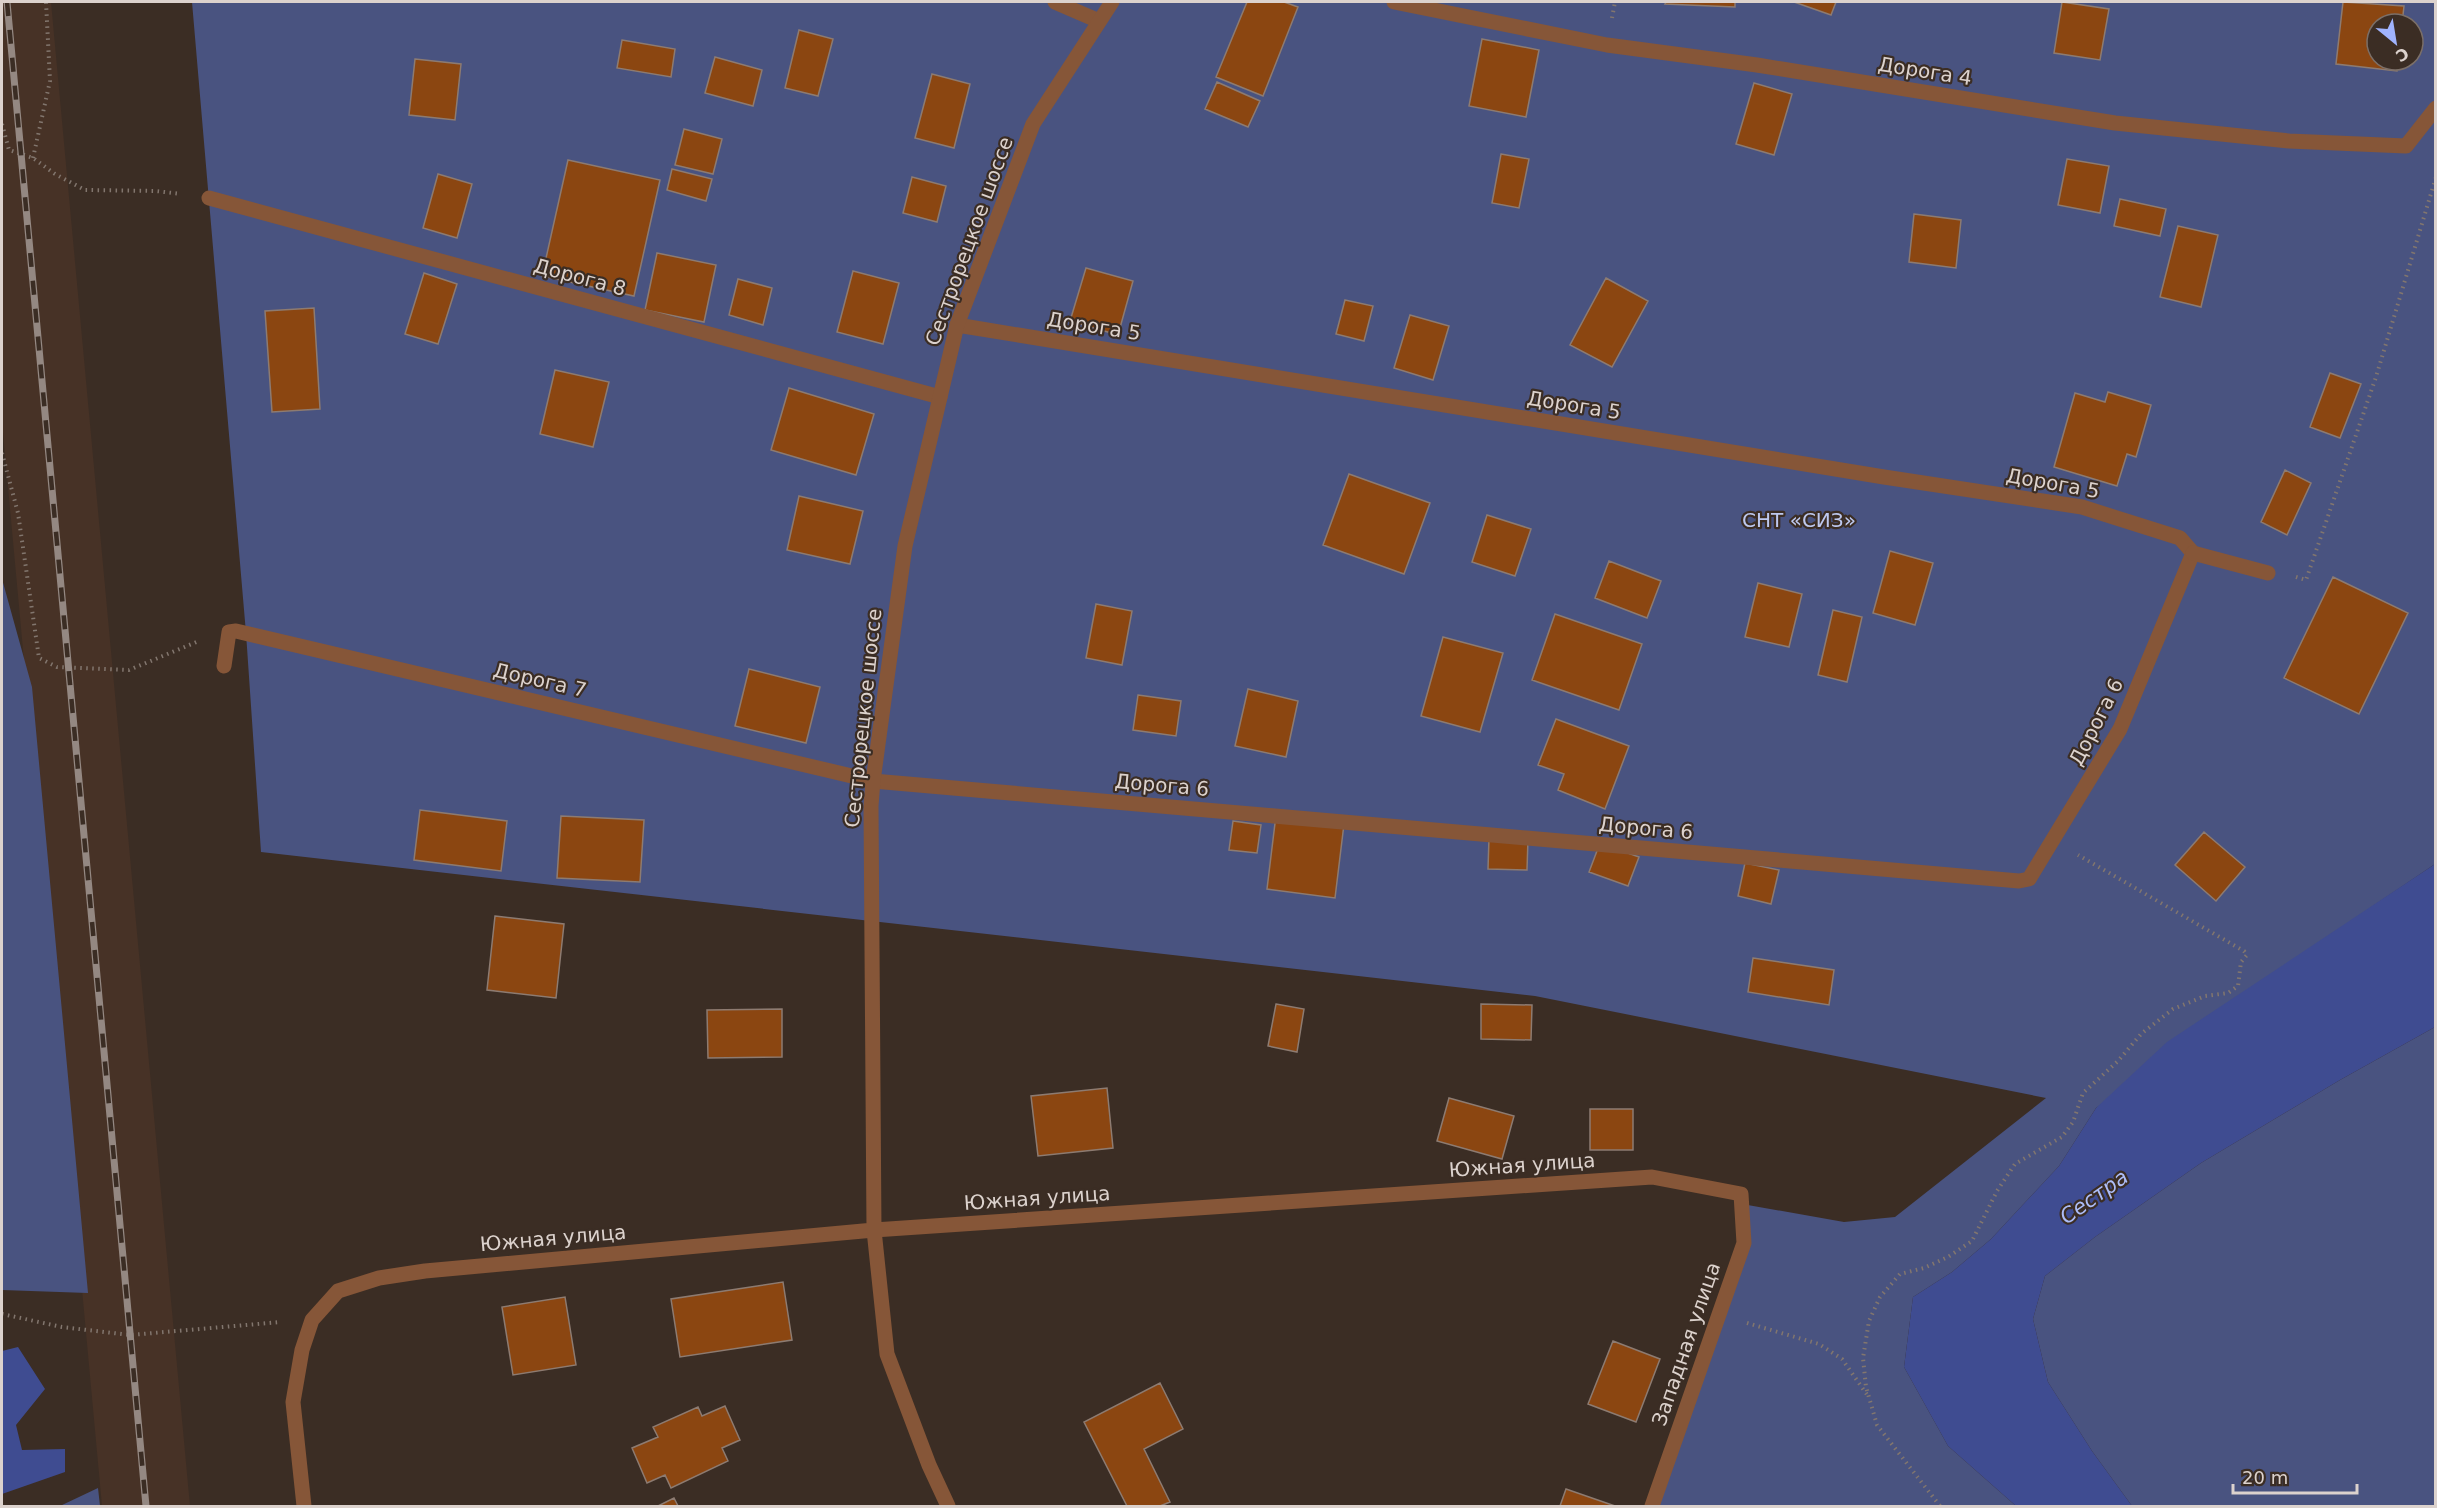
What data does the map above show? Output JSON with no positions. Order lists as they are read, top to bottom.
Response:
{
  "streets": {
    "street": [
      "Дорога 4",
      "Сестрорецкое шоссе",
      "Дорога 8",
      "Дорога 5",
      "Дорога 7",
      "Дорога 6",
      "Южная улица",
      "Западная улица"
    ]
  },
  "crossings": [
    ["Сестрорецкое шоссе", "Дорога 8"],
    ["Сестрорецкое шоссе", "Дорога 5"],
    ["Сестрорецкое шоссе", "Дорога 7"],
    ["Сестрорецкое шоссе", "Дорога 6"],
    ["Сестрорецкое шоссе", "Южная улица"],
    ["Дорога 5", "Дорога 6"],
    ["Дорога 7", "Дорога 6"],
    ["Южная улица", "Западная улица"]
  ],
  "water": ["Сестра"],
  "parks": ["СНТ «СИЗ»"],
  "scale_bar": "20 m",
  "north": "bottom right"
}
